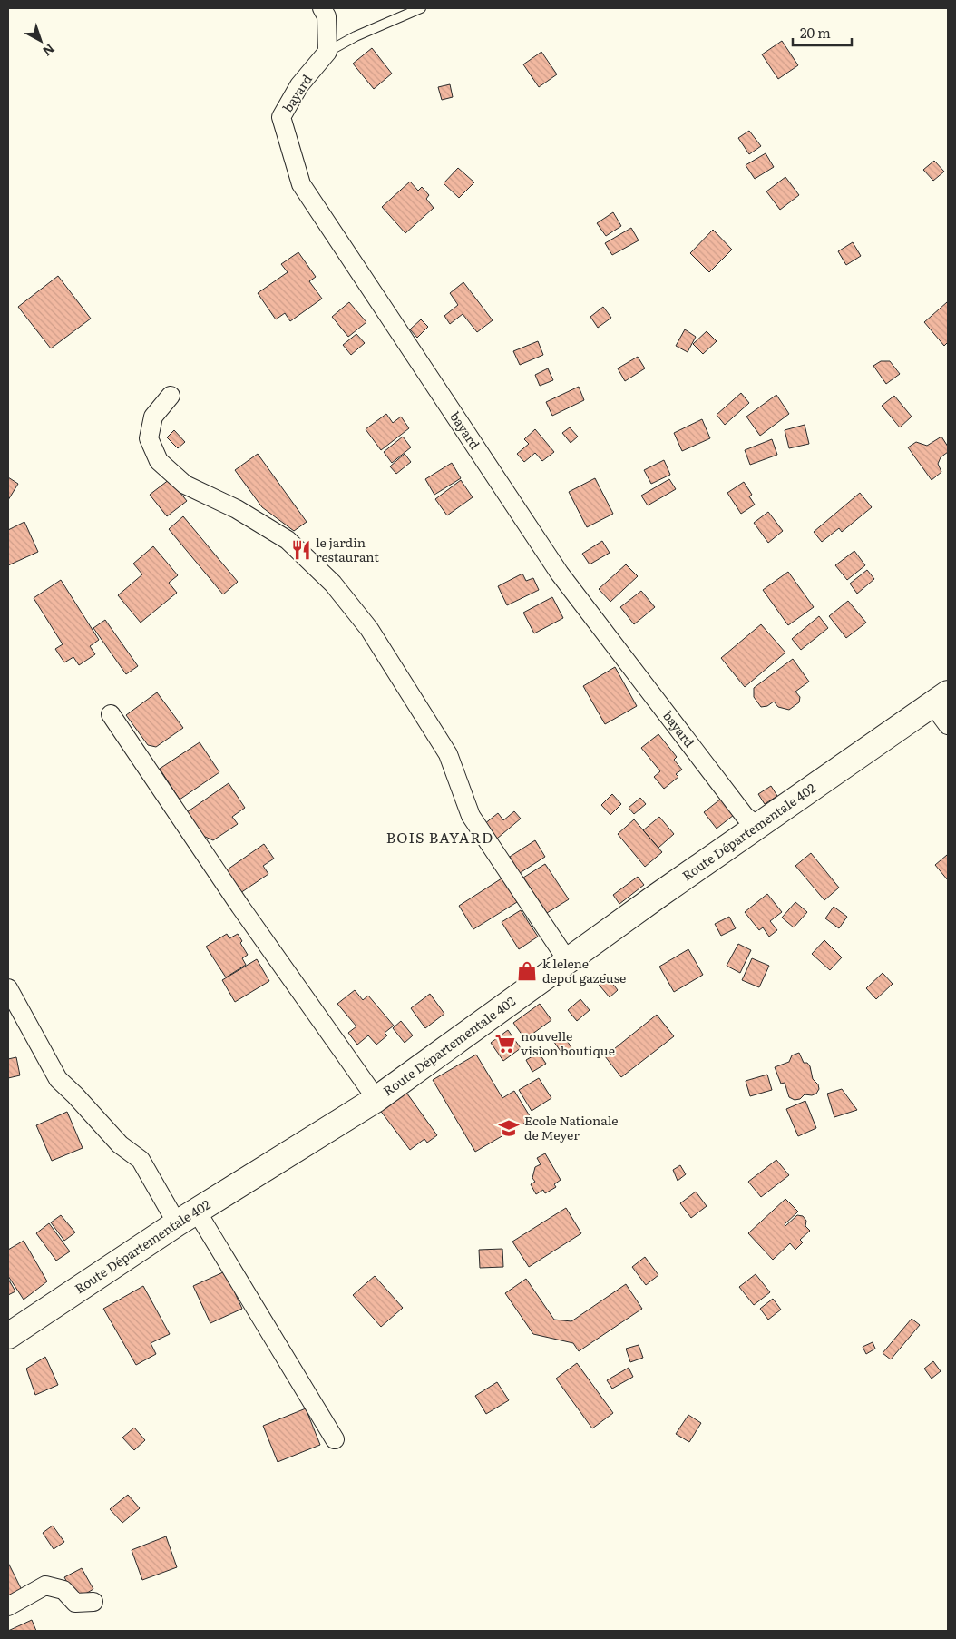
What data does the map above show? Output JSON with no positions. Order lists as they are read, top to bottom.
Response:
{
  "streets": {
    "main road": ["Route Départementale 402"],
    "street": ["bayard"]
  },
  "crossings": [
    ["bayard", "Route Départementale 402"]
  ],
  "districts": ["BOIS BAYARD"],
  "places": {
    "restaurant": ["le jardin restaurant"],
    "shop": ["k lelene depot gazeuse"],
    "supermarket": ["nouvelle vision boutique"],
    "school or university": ["Ecole Nationale de Meyer"]
  },
  "scale_bar": "20 m",
  "north": "bottom right"
}
